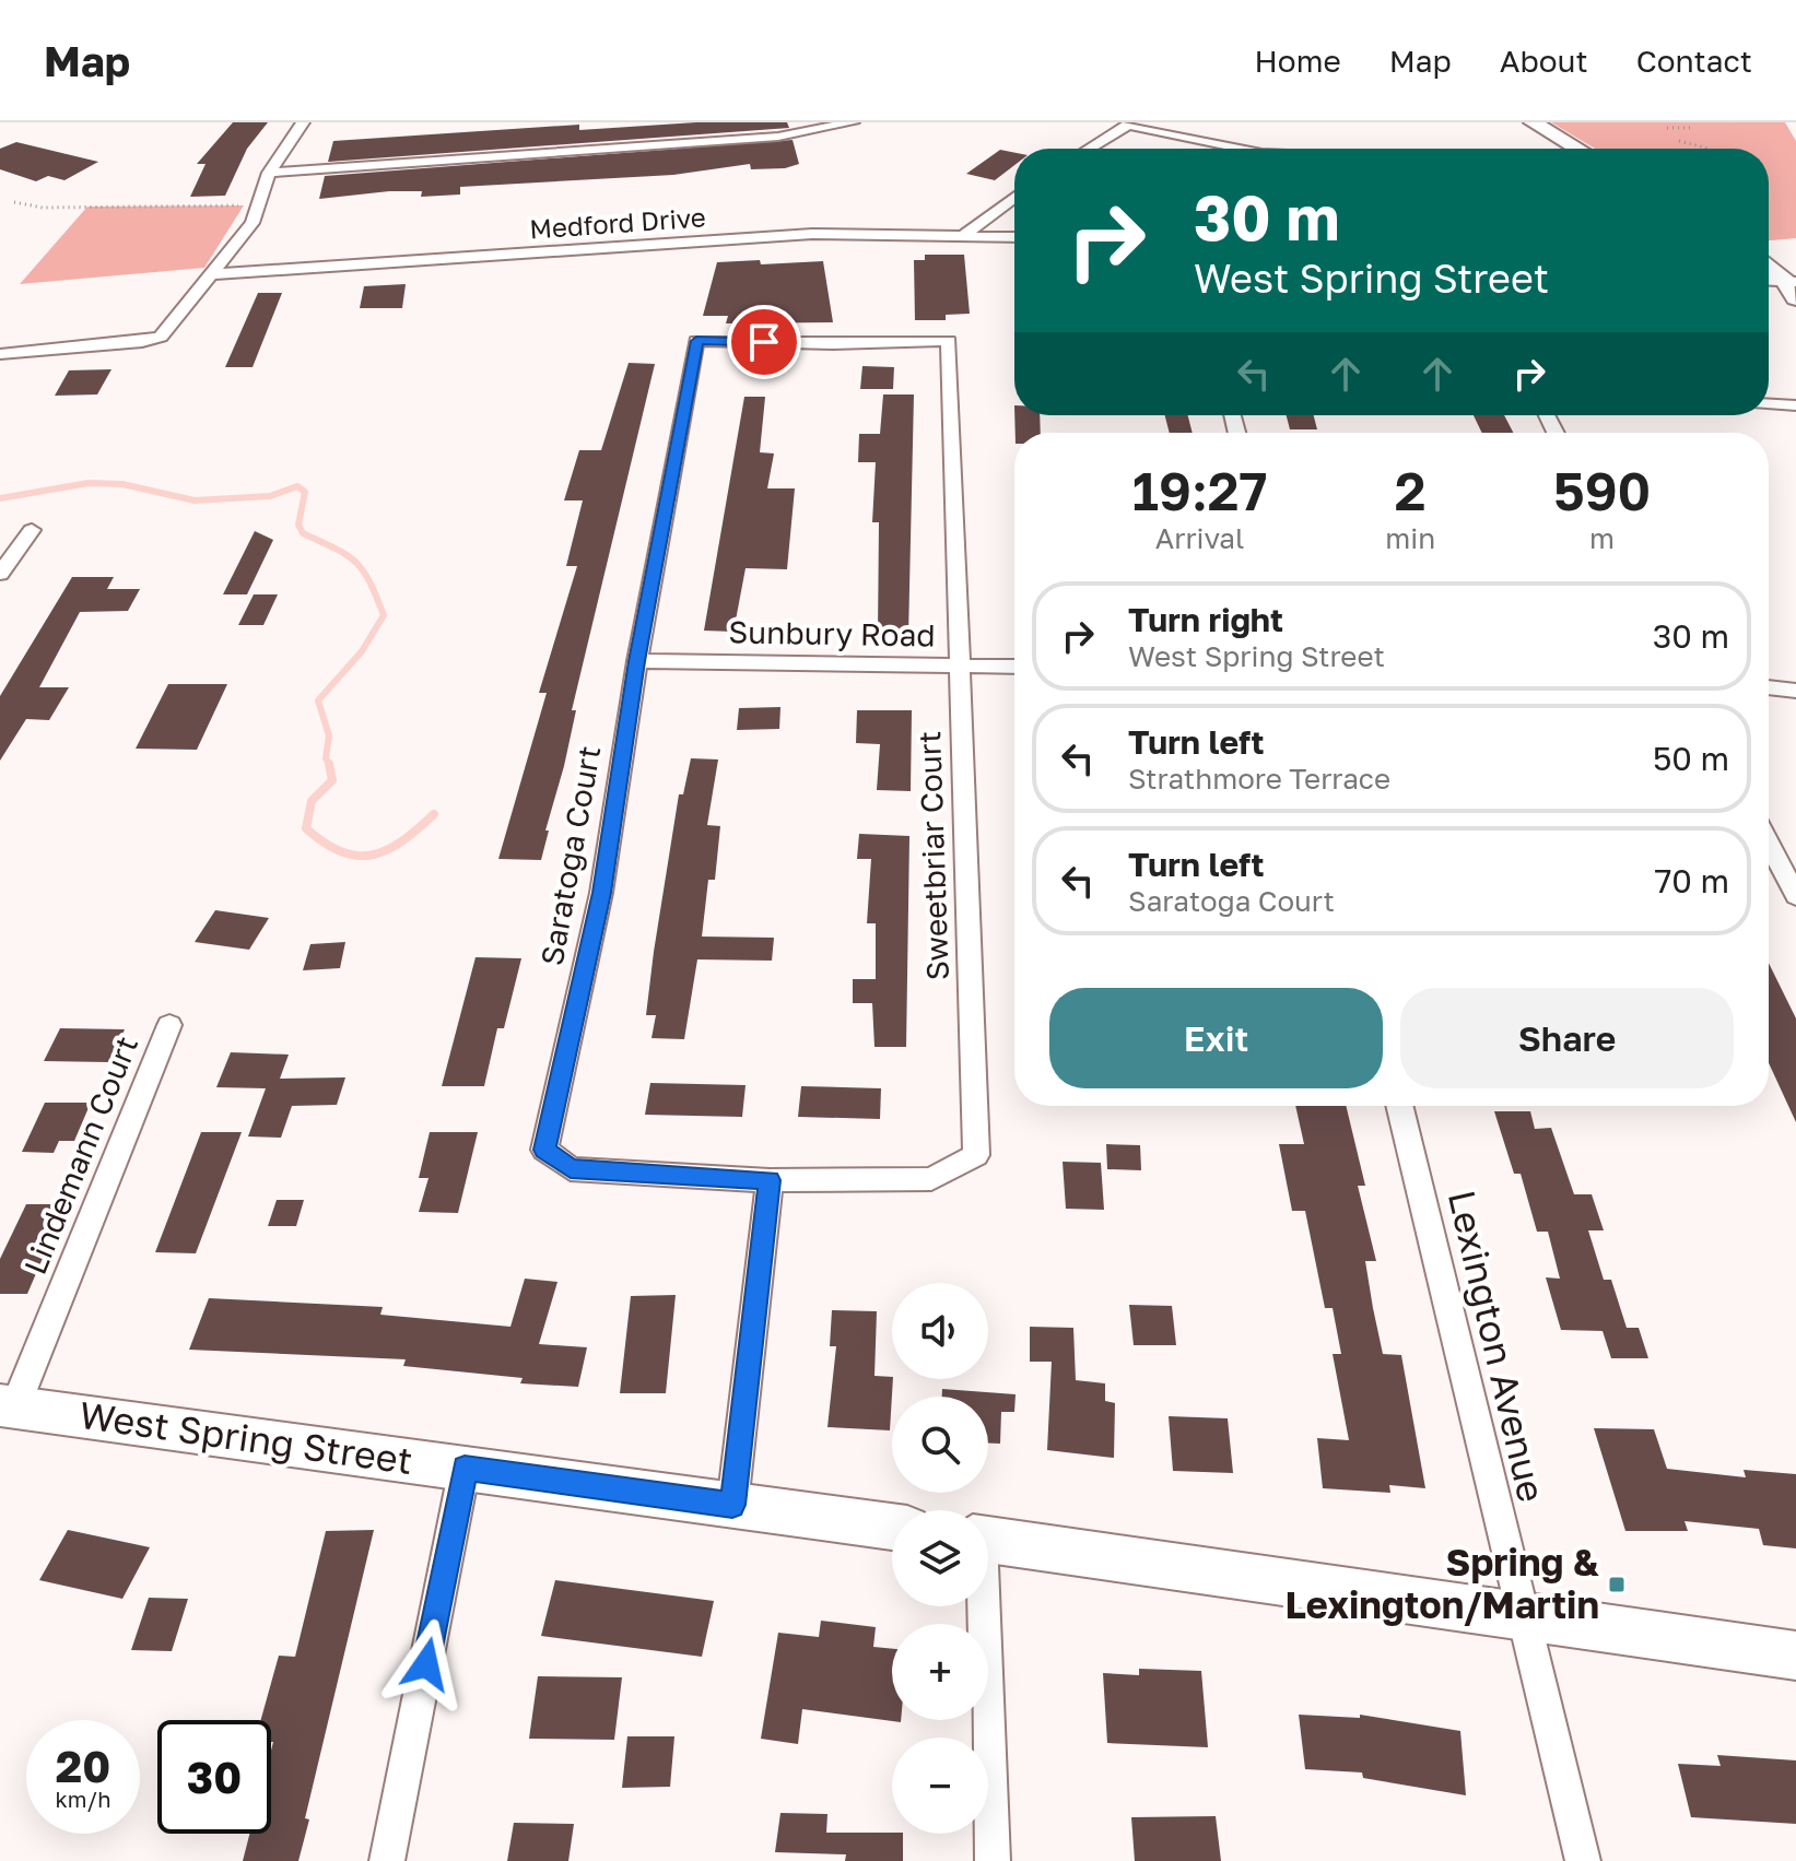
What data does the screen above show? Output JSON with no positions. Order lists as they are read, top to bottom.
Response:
{
  "streets": {
    "main road": ["West Spring Street"],
    "street": [
      "Medford Drive",
      "Sunbury Road",
      "Saratoga Court",
      "Sweetbriar Court",
      "Lindemann Court",
      "Lexington Avenue"
    ]
  },
  "crossings": [
    ["Sunbury Road", "Saratoga Court"],
    ["Sunbury Road", "Sweetbriar Court"],
    ["Saratoga Court", "Sweetbriar Court"],
    ["Lindemann Court", "West Spring Street"]
  ],
  "places": {
    "transit": ["Spring & Lexington/Martin"]
  },
  "page": {
    "header": "Map",
    "nav": [
      "Home",
      "Map",
      "About",
      "Contact"
    ],
    "turn": ["30 m", "West Spring Street"],
    "eta": [
      "19:27",
      "Arrival",
      "2",
      "min",
      "590",
      "m"
    ],
    "list": [
      {
        "name": "Turn right",
        "note": "West Spring Street",
        "value": "30 m"
      },
      {
        "name": "Turn left",
        "note": "Strathmore Terrace",
        "value": "50 m"
      },
      {
        "name": "Turn left",
        "note": "Saratoga Court",
        "value": "70 m"
      }
    ],
    "buttons": ["Exit", "Share"],
    "map_buttons": ["+", "−"],
    "speed": "20 km/h",
    "limit": "30"
  }
}
